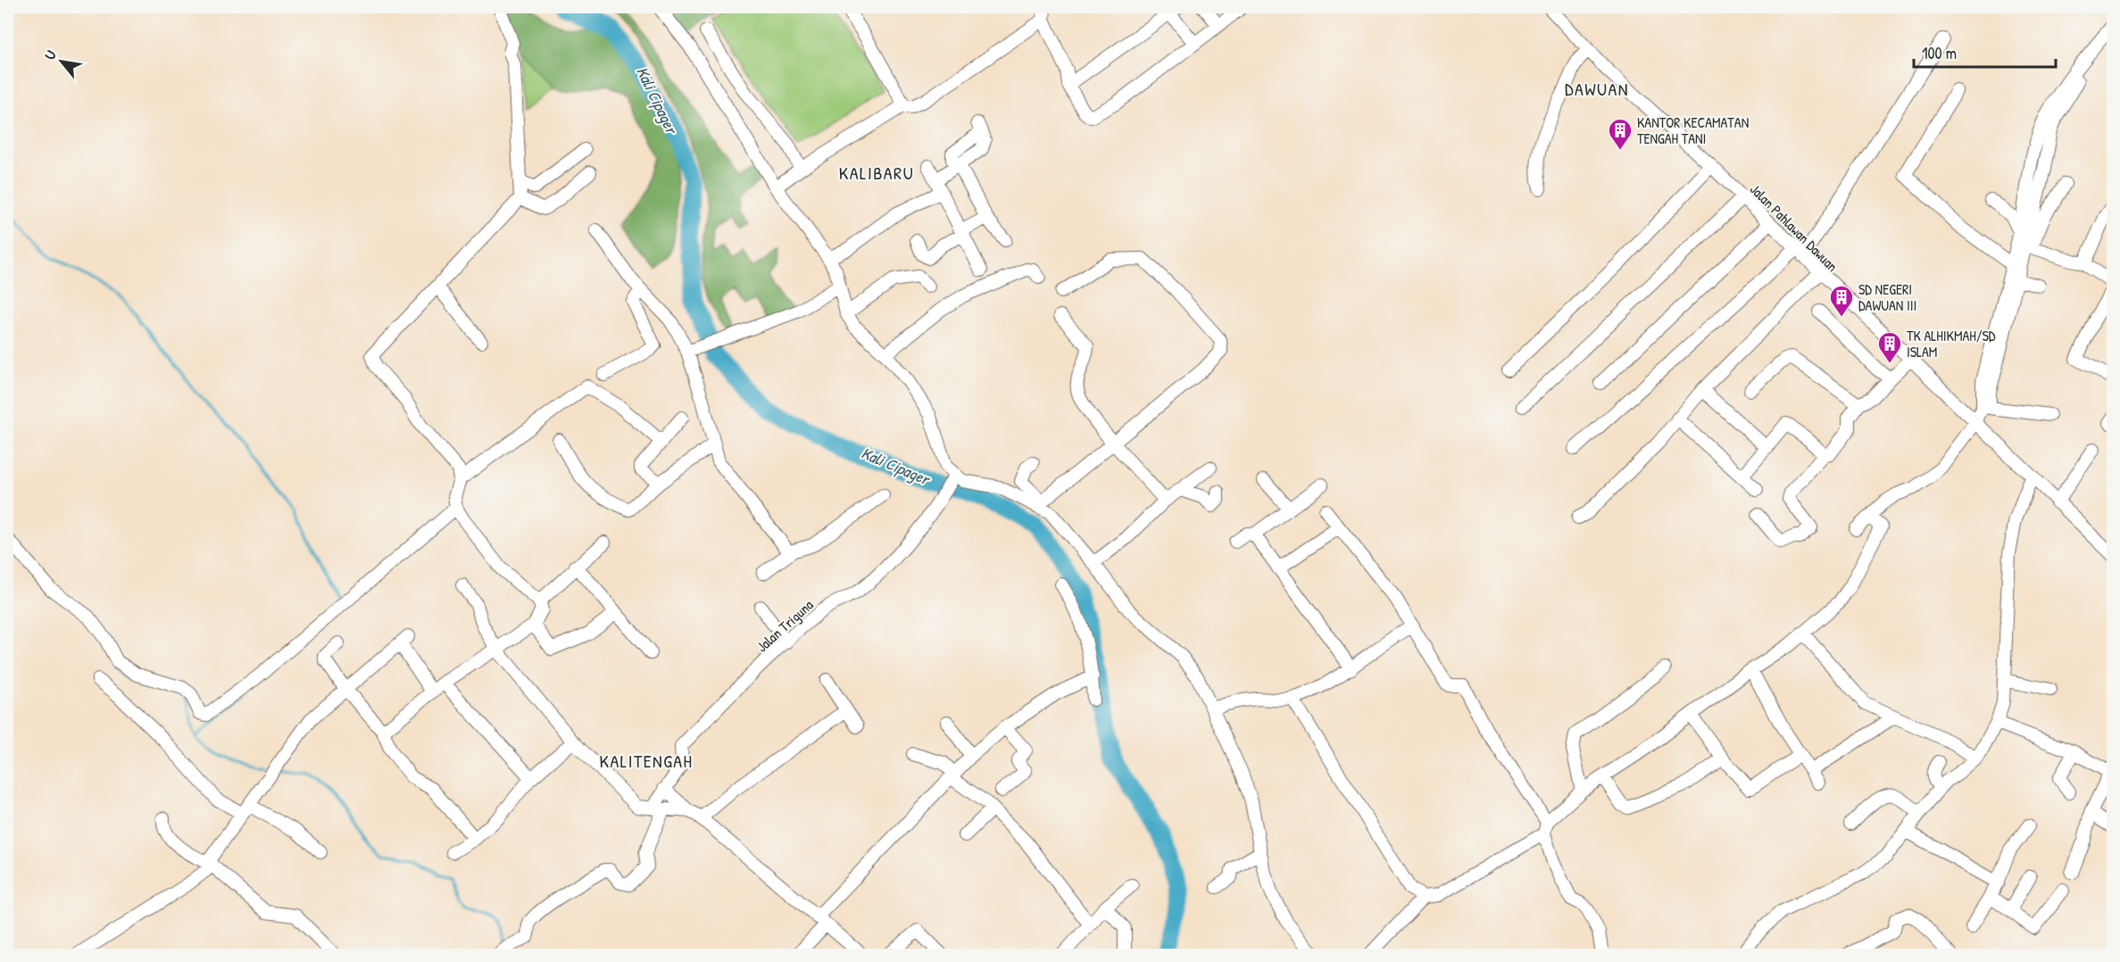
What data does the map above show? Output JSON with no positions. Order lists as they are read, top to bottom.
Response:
{
  "streets": {
    "street": ["Jalan Pahlawan Dawuan", "Jalan Triguna"]
  },
  "districts": ["DAWUAN", "KALIBARU", "KALITENGAH"],
  "water": ["Kali Cipager"],
  "places": {
    "building": ["KANTOR KECAMATAN TENGAH TANI", "SD NEGERI DAWUAN III", "TK ALHIKMAH/SD ISLAM"]
  },
  "scale_bar": "100 m",
  "north": "top left"
}
